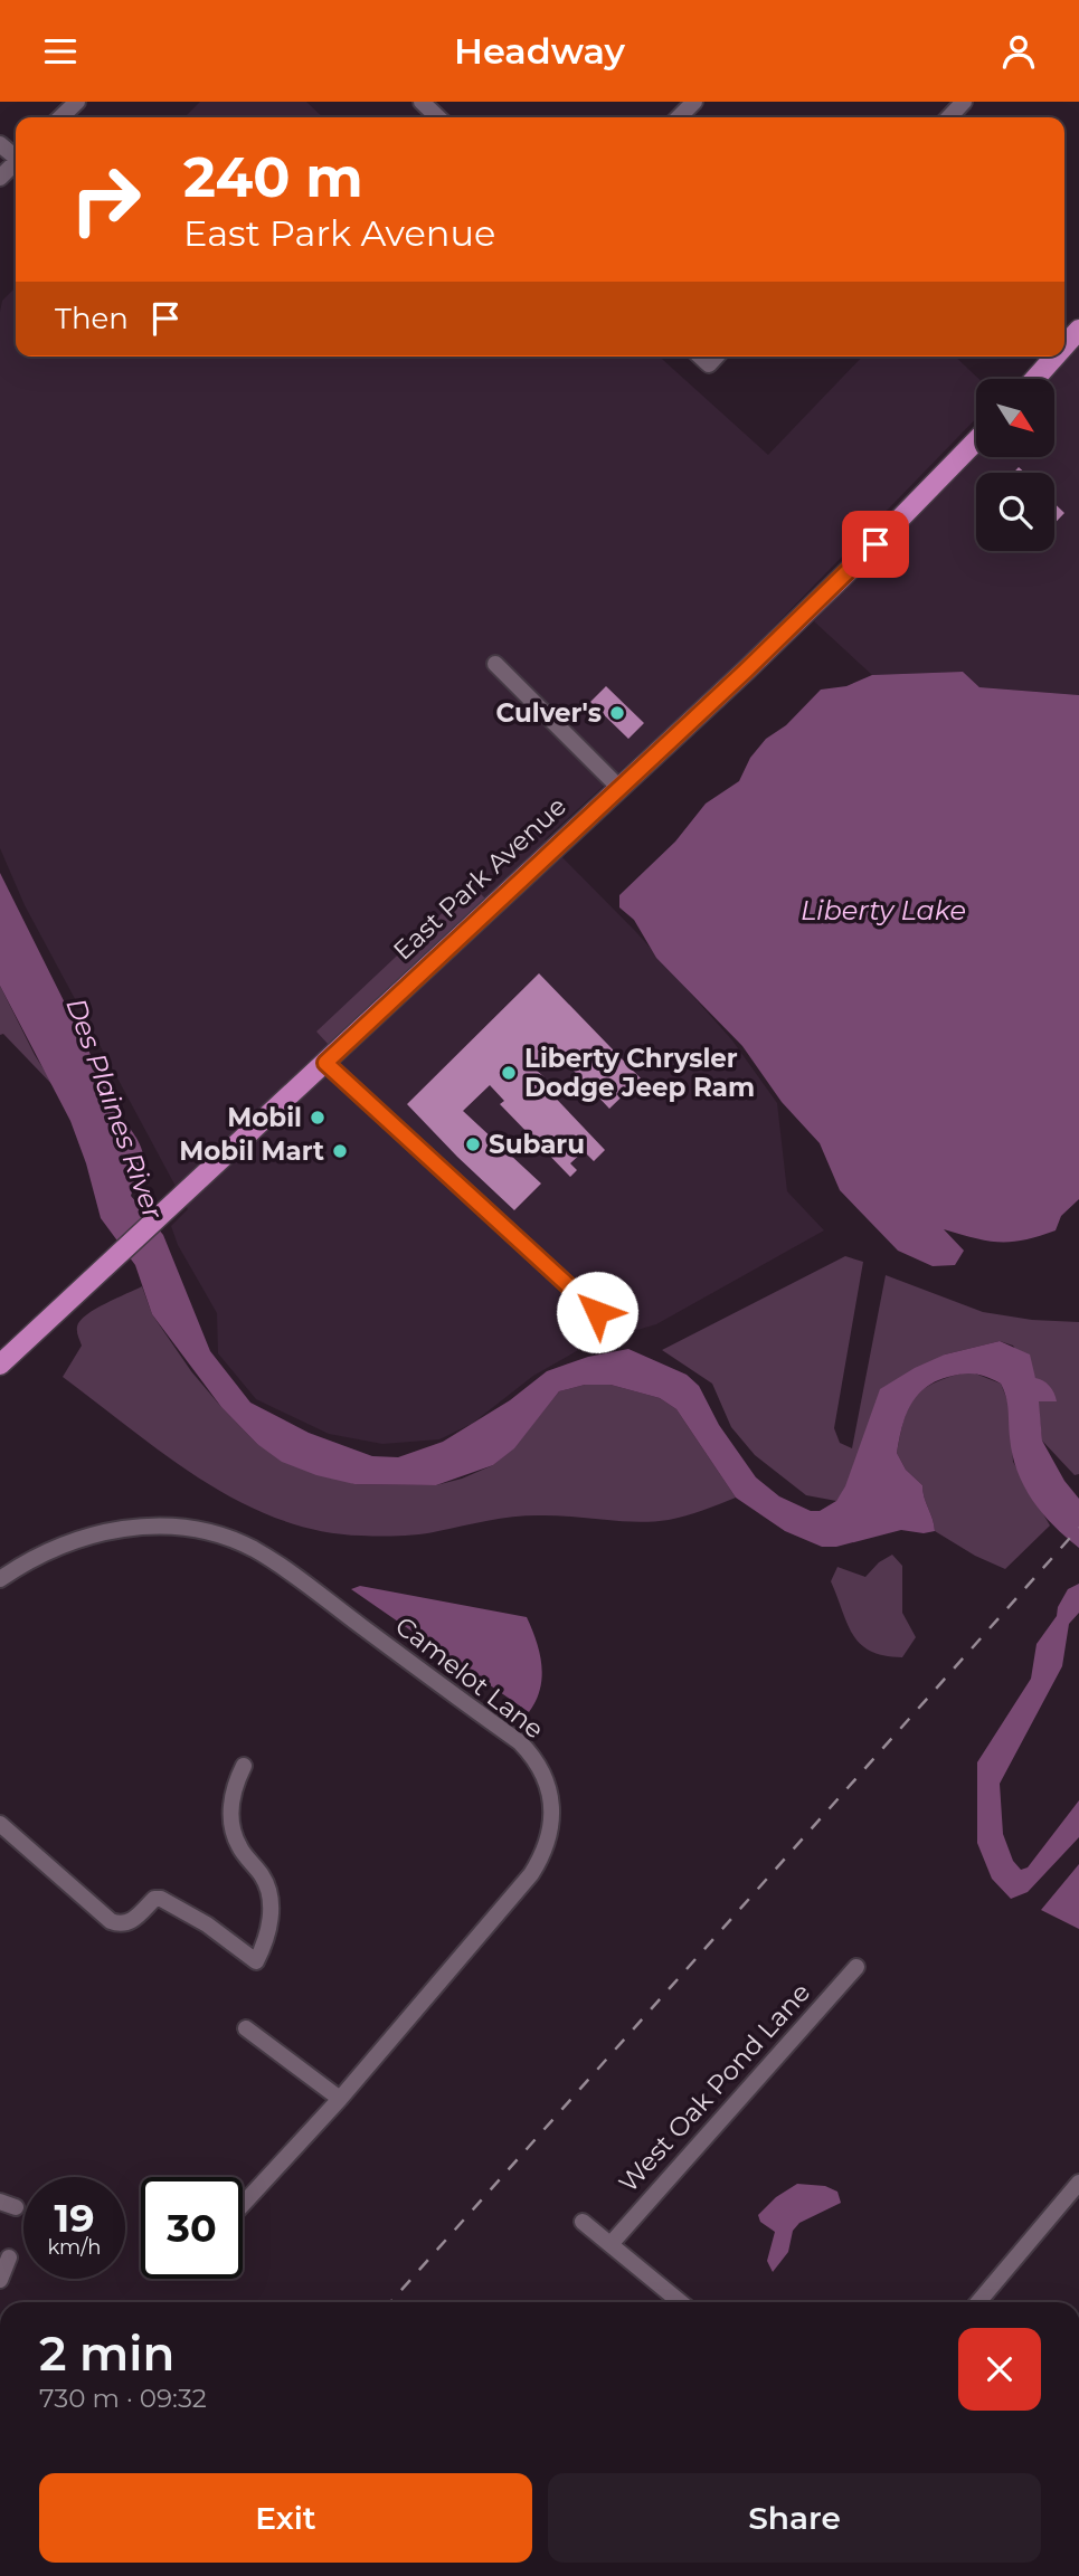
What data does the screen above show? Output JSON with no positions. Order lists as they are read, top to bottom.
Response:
{
  "streets": {
    "main road": ["East Park Avenue"],
    "street": ["Camelot Lane", "West Oak Pond Lane"]
  },
  "water": ["Liberty Lake", "Des Plaines River"],
  "places": [
    "Culver's",
    "Liberty Chrysler Dodge Jeep Ram",
    "Mobil",
    "Subaru",
    "Mobil Mart"
  ],
  "north": "bottom right",
  "page": {
    "header": "Headway",
    "turn": ["240 m", "East Park Avenue"],
    "then": "Then",
    "speed": "19 km/h",
    "limit": "30",
    "heading": ["2 min", "730 m · 09:32"],
    "buttons": ["Exit", "Share"]
  }
}
